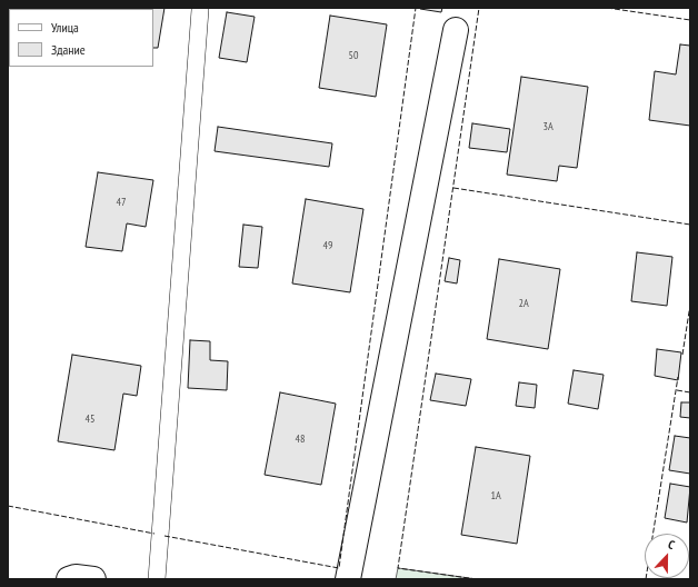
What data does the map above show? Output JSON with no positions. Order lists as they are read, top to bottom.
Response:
{
  "house_numbers": [
    "50",
    "3А",
    "47",
    "49",
    "2А",
    "45",
    "48",
    "1А"
  ],
  "legend": ["Улица", "Здание"],
  "north": "top"
}
